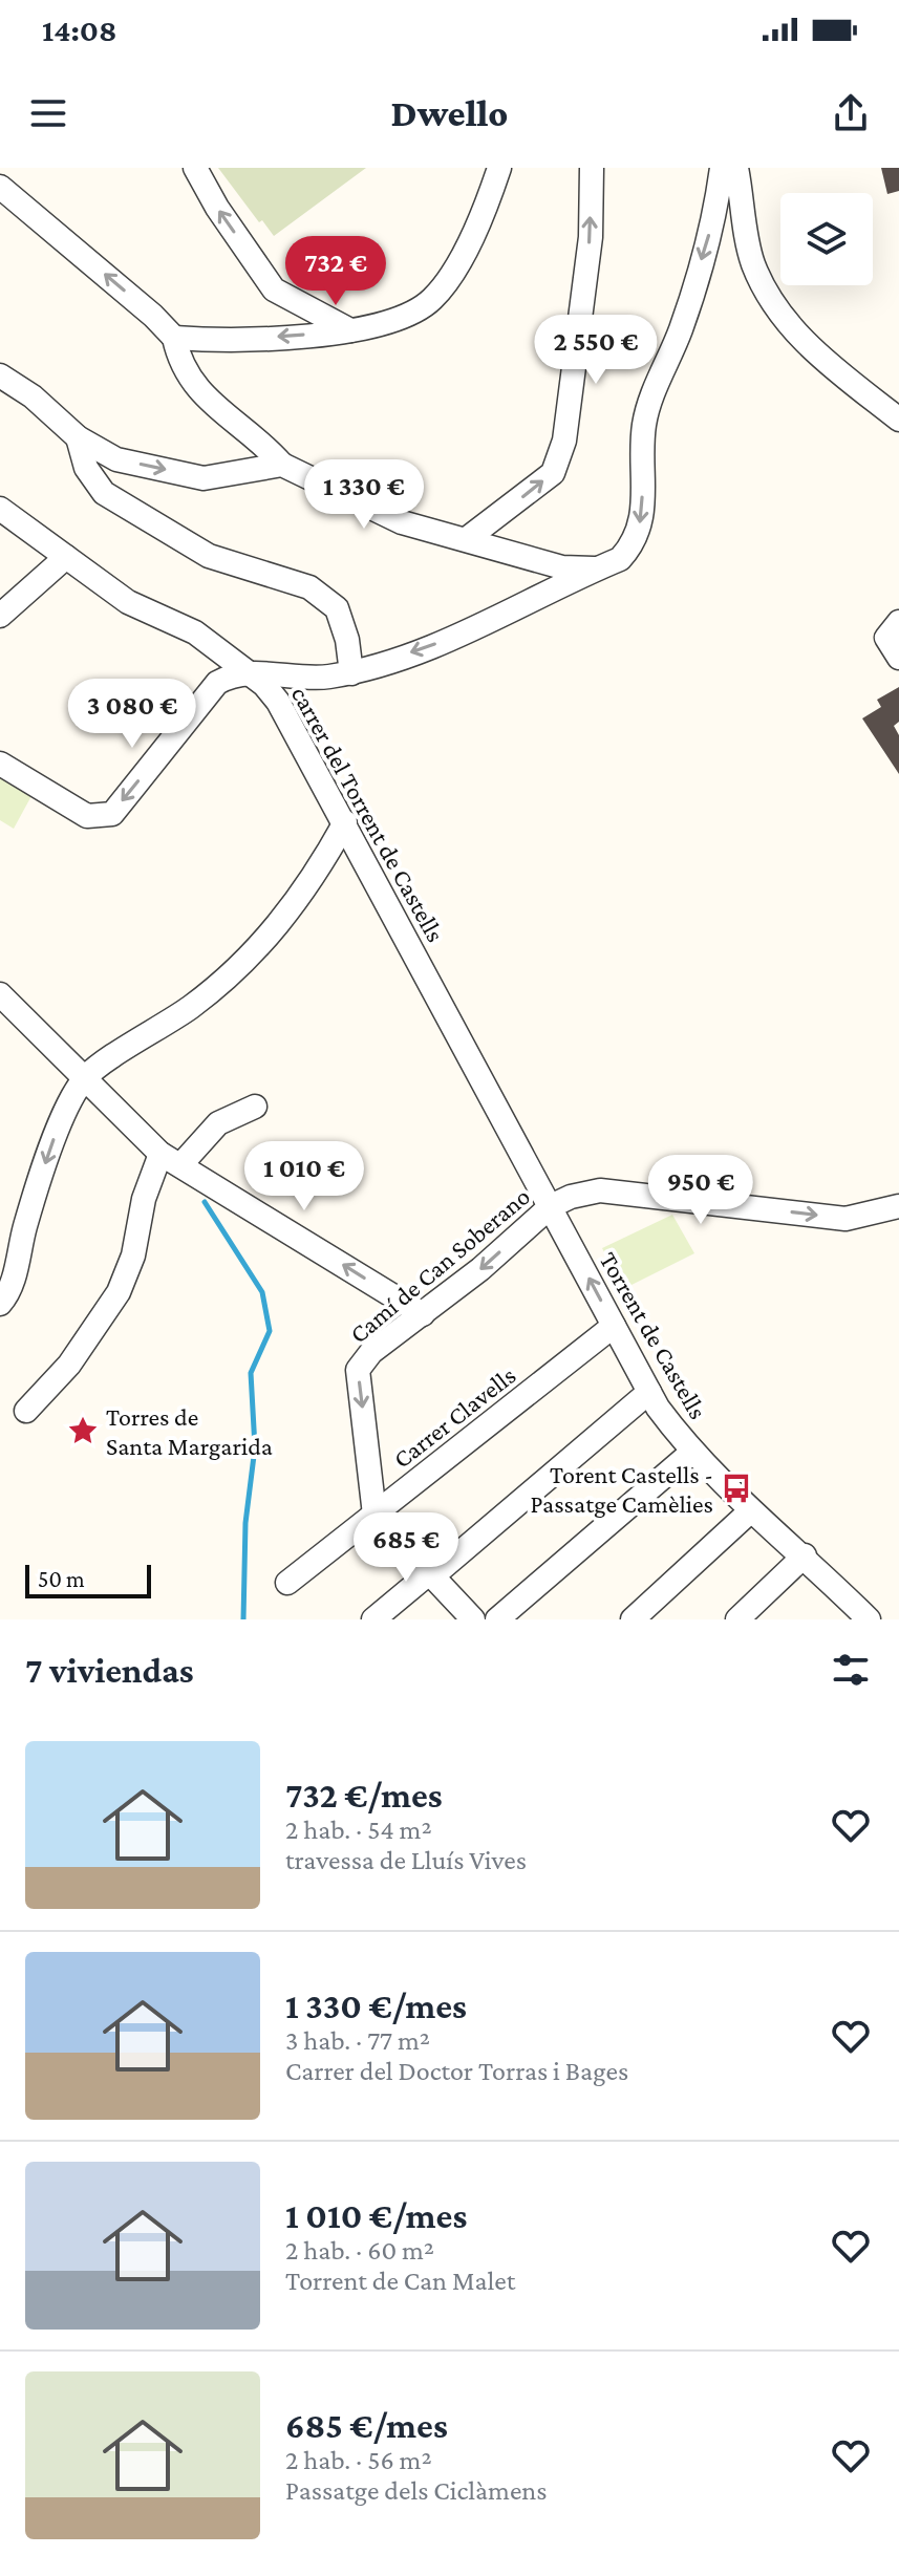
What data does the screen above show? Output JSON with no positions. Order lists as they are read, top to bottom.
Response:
{
  "streets": {
    "street": [
      "carrer del Torrent de Castells",
      "Camí de Can Soberano",
      "Torrent de Castells",
      "Carrer Clavells"
    ]
  },
  "crossings": [
    ["carrer del Torrent de Castells", "Camí de Can Soberano"],
    ["carrer del Torrent de Castells", "Torrent de Castells"],
    ["Camí de Can Soberano", "Torrent de Castells"],
    ["Camí de Can Soberano", "Carrer Clavells"],
    ["Torrent de Castells", "Carrer Clavells"]
  ],
  "places": {
    "place": ["Torres de Santa Margarida"],
    "bus stop": ["Torent Castells - Passatge Camèlies"]
  },
  "scale_bar": "50 m",
  "page": {
    "status": "14:08",
    "header": "Dwello",
    "price": [
      "732 €",
      "2 550 €",
      "1 330 €",
      "3 080 €",
      "1 010 €",
      "950 €",
      "685 €"
    ],
    "scale": "50 m",
    "heading": "7 viviendas",
    "list": [
      {
        "name": "732 €/mes",
        "note": "2 hab. · 54 m² · travessa de Lluís Vives"
      },
      {
        "name": "1 330 €/mes",
        "note": "3 hab. · 77 m² · Carrer del Doctor Torras i Bages"
      },
      {
        "name": "1 010 €/mes",
        "note": "2 hab. · 60 m² · Torrent de Can Malet"
      },
      {
        "name": "685 €/mes",
        "note": "2 hab. · 56 m² · Passatge dels Ciclàmens"
      }
    ]
  }
}
